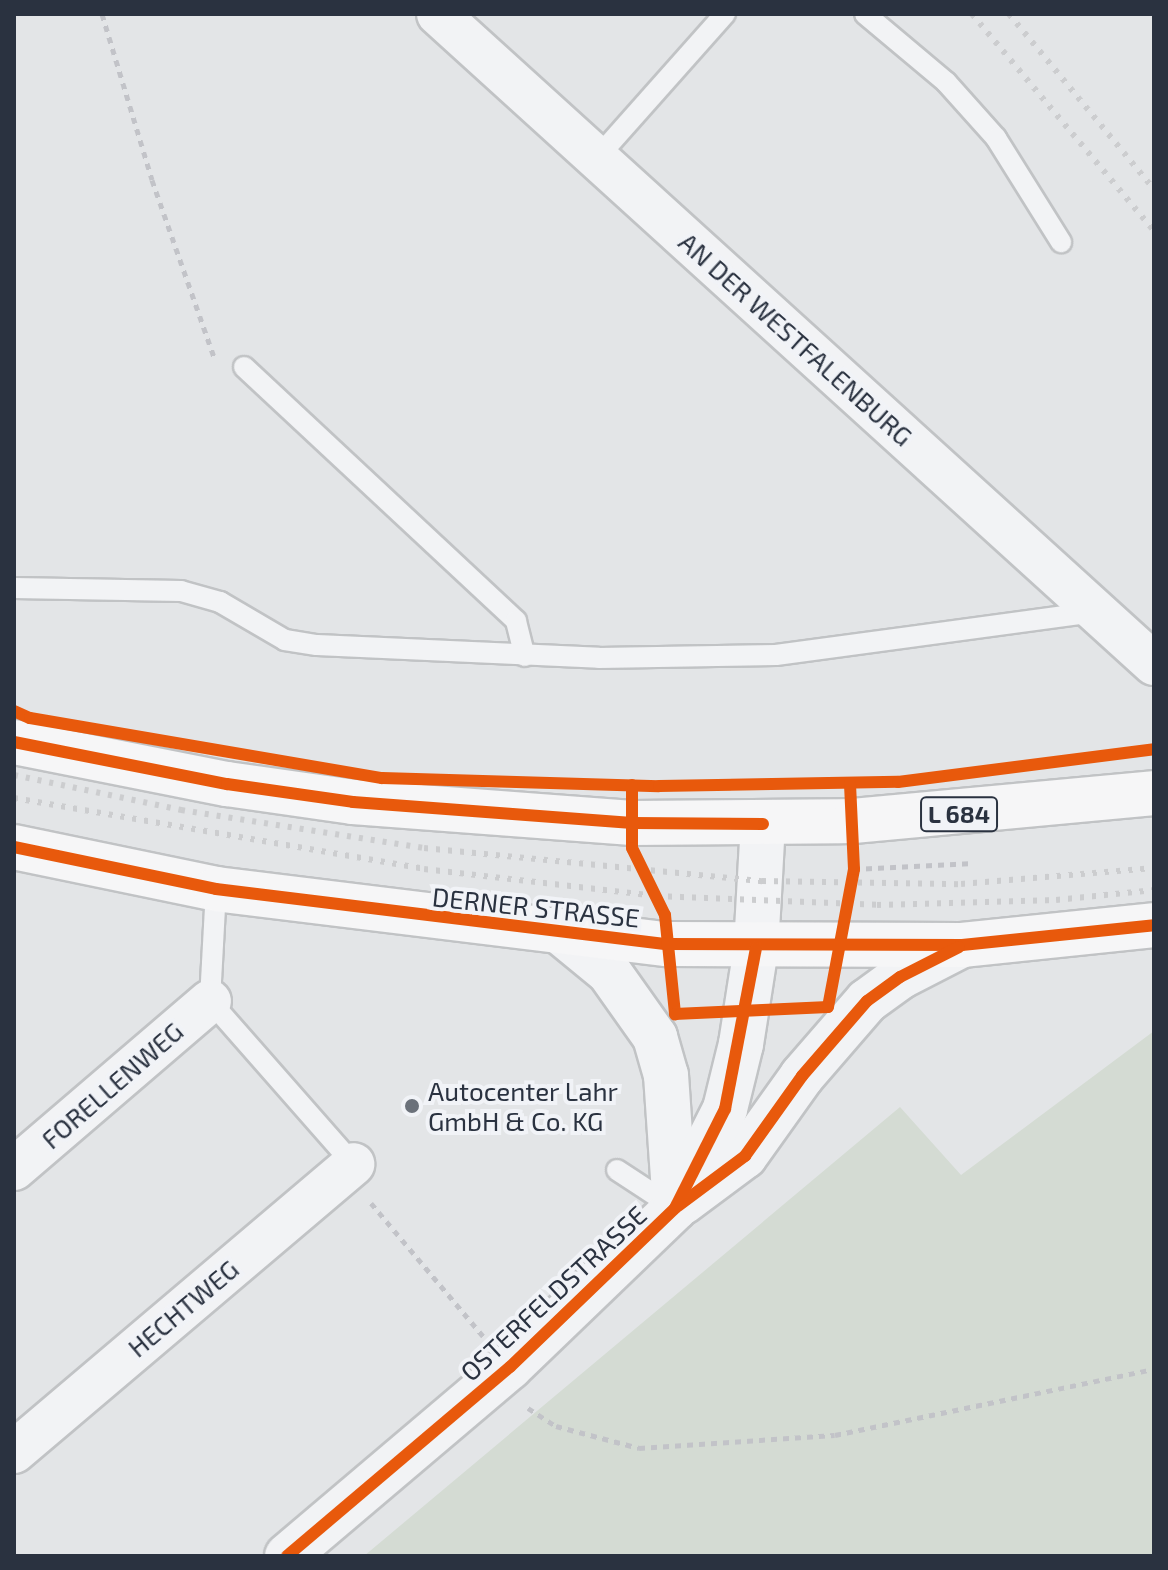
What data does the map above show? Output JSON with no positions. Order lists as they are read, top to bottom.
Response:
{
  "streets": {
    "main road": ["L 684", "DERNER STRASSE"],
    "street": [
      "AN DER WESTFALENBURG",
      "FORELLENWEG",
      "OSTERFELDSTRASSE",
      "HECHTWEG"
    ]
  },
  "crossings": [
    ["L 684", "OSTERFELDSTRASSE"],
    ["DERNER STRASSE", "OSTERFELDSTRASSE"]
  ],
  "places": ["Autocenter Lahr GmbH & Co. KG"]
}
